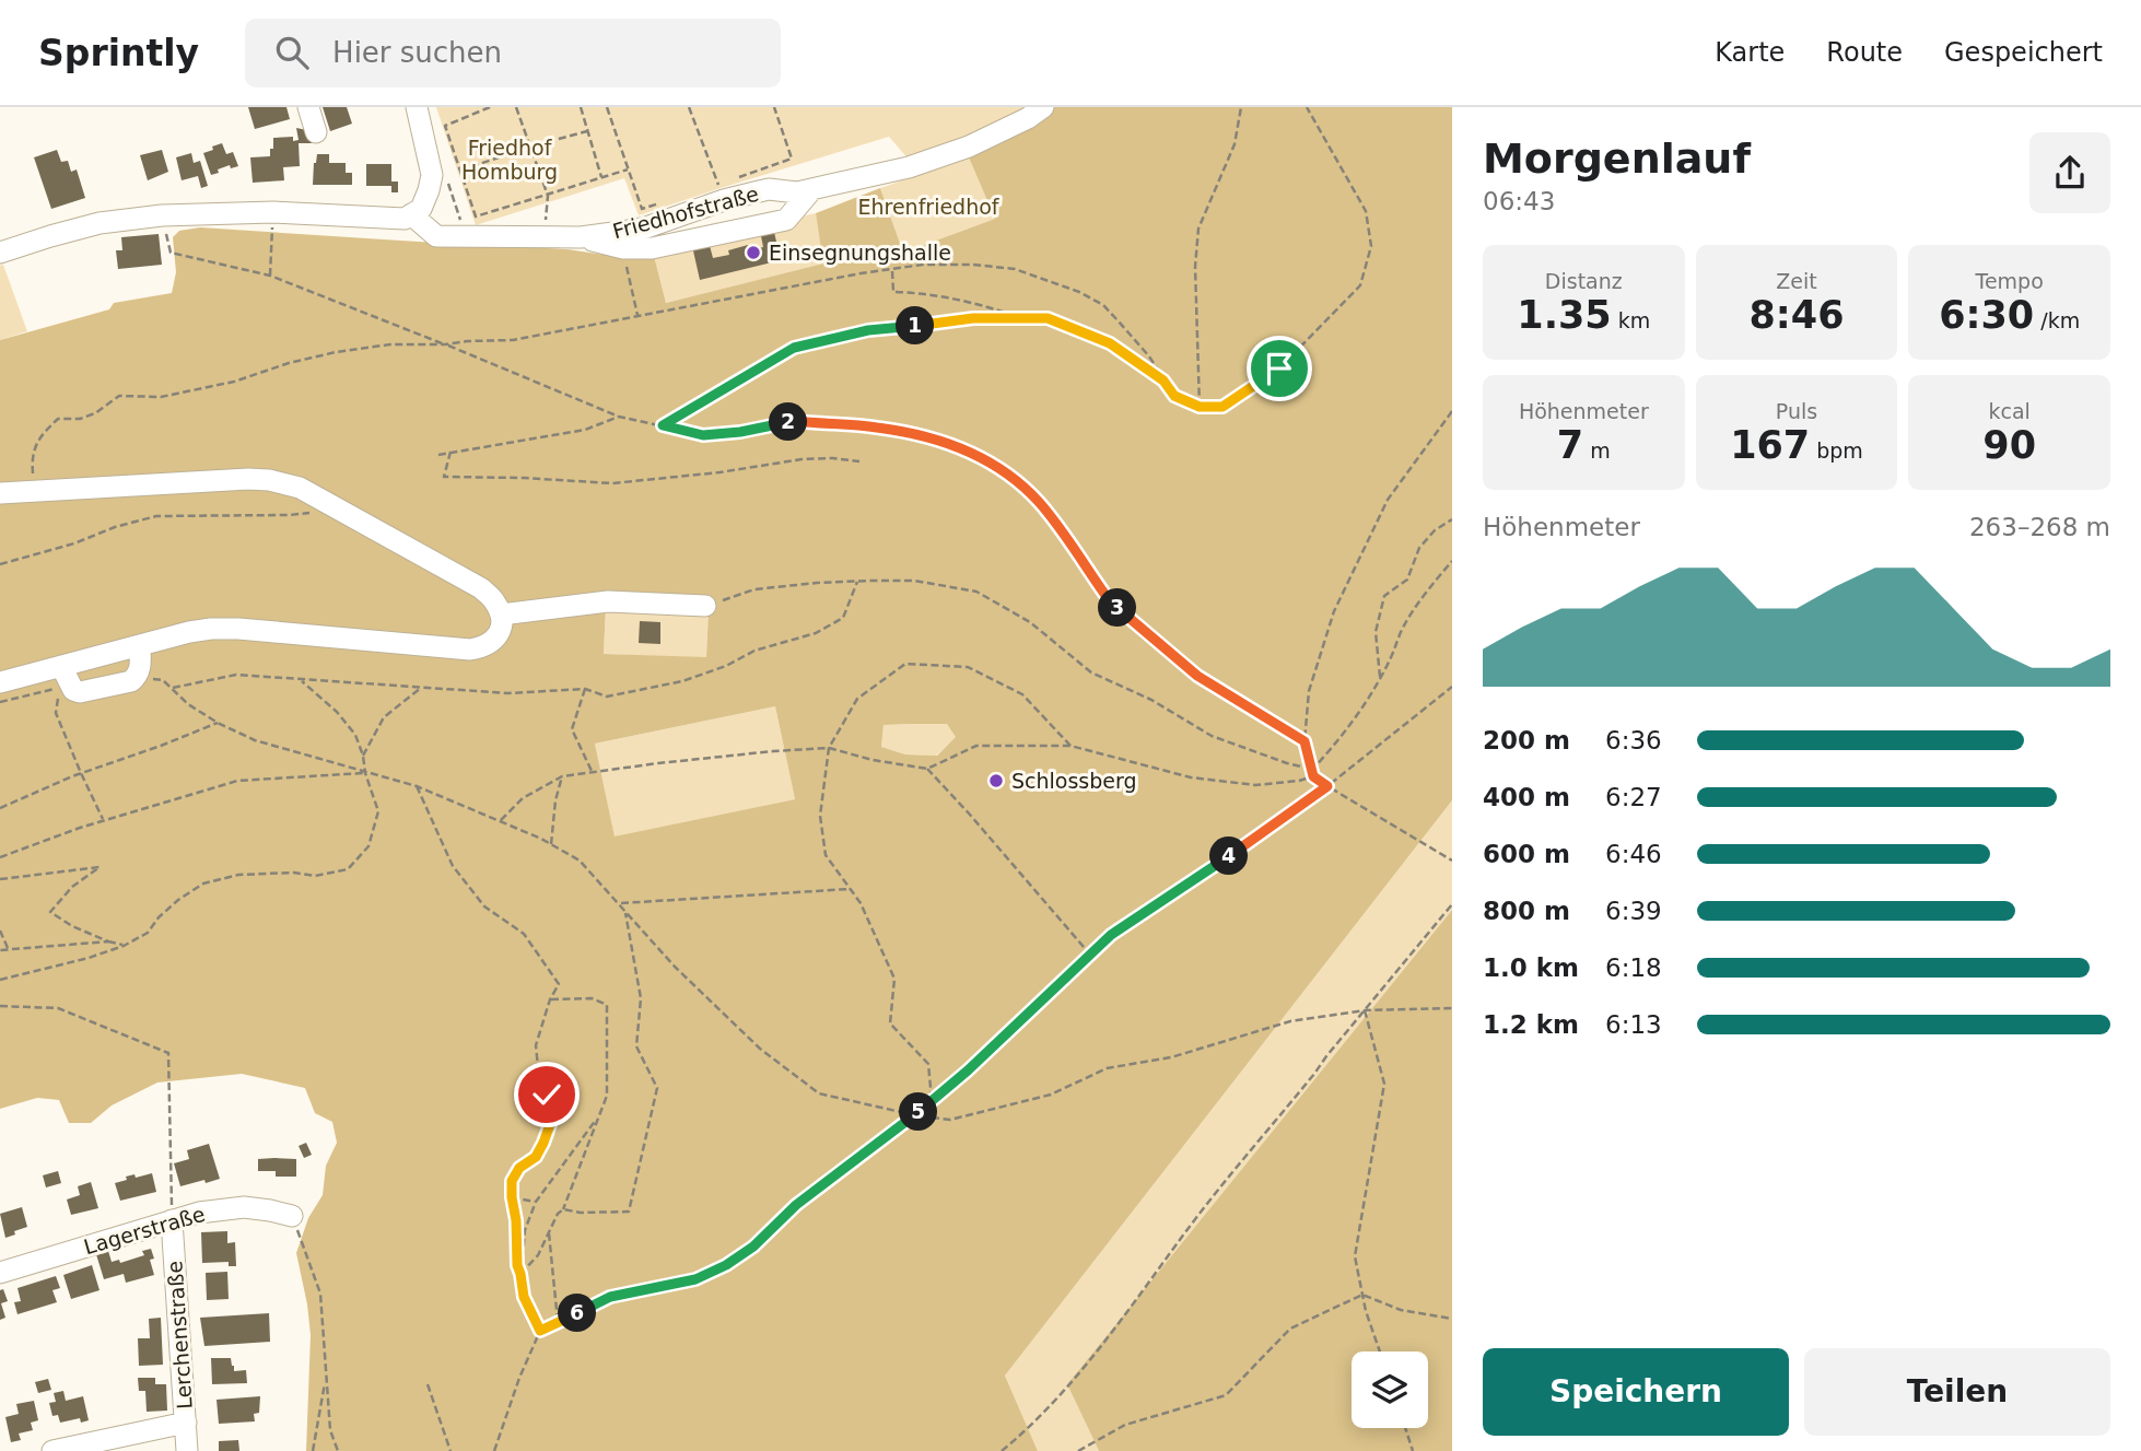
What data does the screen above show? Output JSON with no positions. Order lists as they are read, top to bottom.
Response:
{
  "streets": {
    "street": ["Friedhofstraße", "Lagerstraße", "Lerchenstraße"]
  },
  "crossings": [
    ["Lagerstraße", "Lerchenstraße"]
  ],
  "parks": ["Friedhof Homburg", "Ehrenfriedhof"],
  "places": ["Einsegnungshalle", "Schlossberg"],
  "page": {
    "header": "Sprintly",
    "search": "Hier suchen",
    "nav": ["Karte", "Route", "Gespeichert"],
    "heading": ["Morgenlauf", "06:43"],
    "stats": [
      ["Distanz", "1.35 km"],
      ["Zeit", "8:46"],
      ["Tempo", "6:30 /km"],
      ["Höhenmeter", "7 m"],
      ["Puls", "167 bpm"],
      ["kcal", "90"]
    ],
    "pins": [
      "1",
      "2",
      "3",
      "4",
      "5",
      "6"
    ],
    "chart": ["Höhenmeter", "263–268 m"],
    "list": [
      {
        "name": "200 m",
        "note": "6:36"
      },
      {
        "name": "400 m",
        "note": "6:27"
      },
      {
        "name": "600 m",
        "note": "6:46"
      },
      {
        "name": "800 m",
        "note": "6:39"
      },
      {
        "name": "1.0 km",
        "note": "6:18"
      },
      {
        "name": "1.2 km",
        "note": "6:13"
      }
    ],
    "buttons": ["Speichern", "Teilen"]
  }
}
